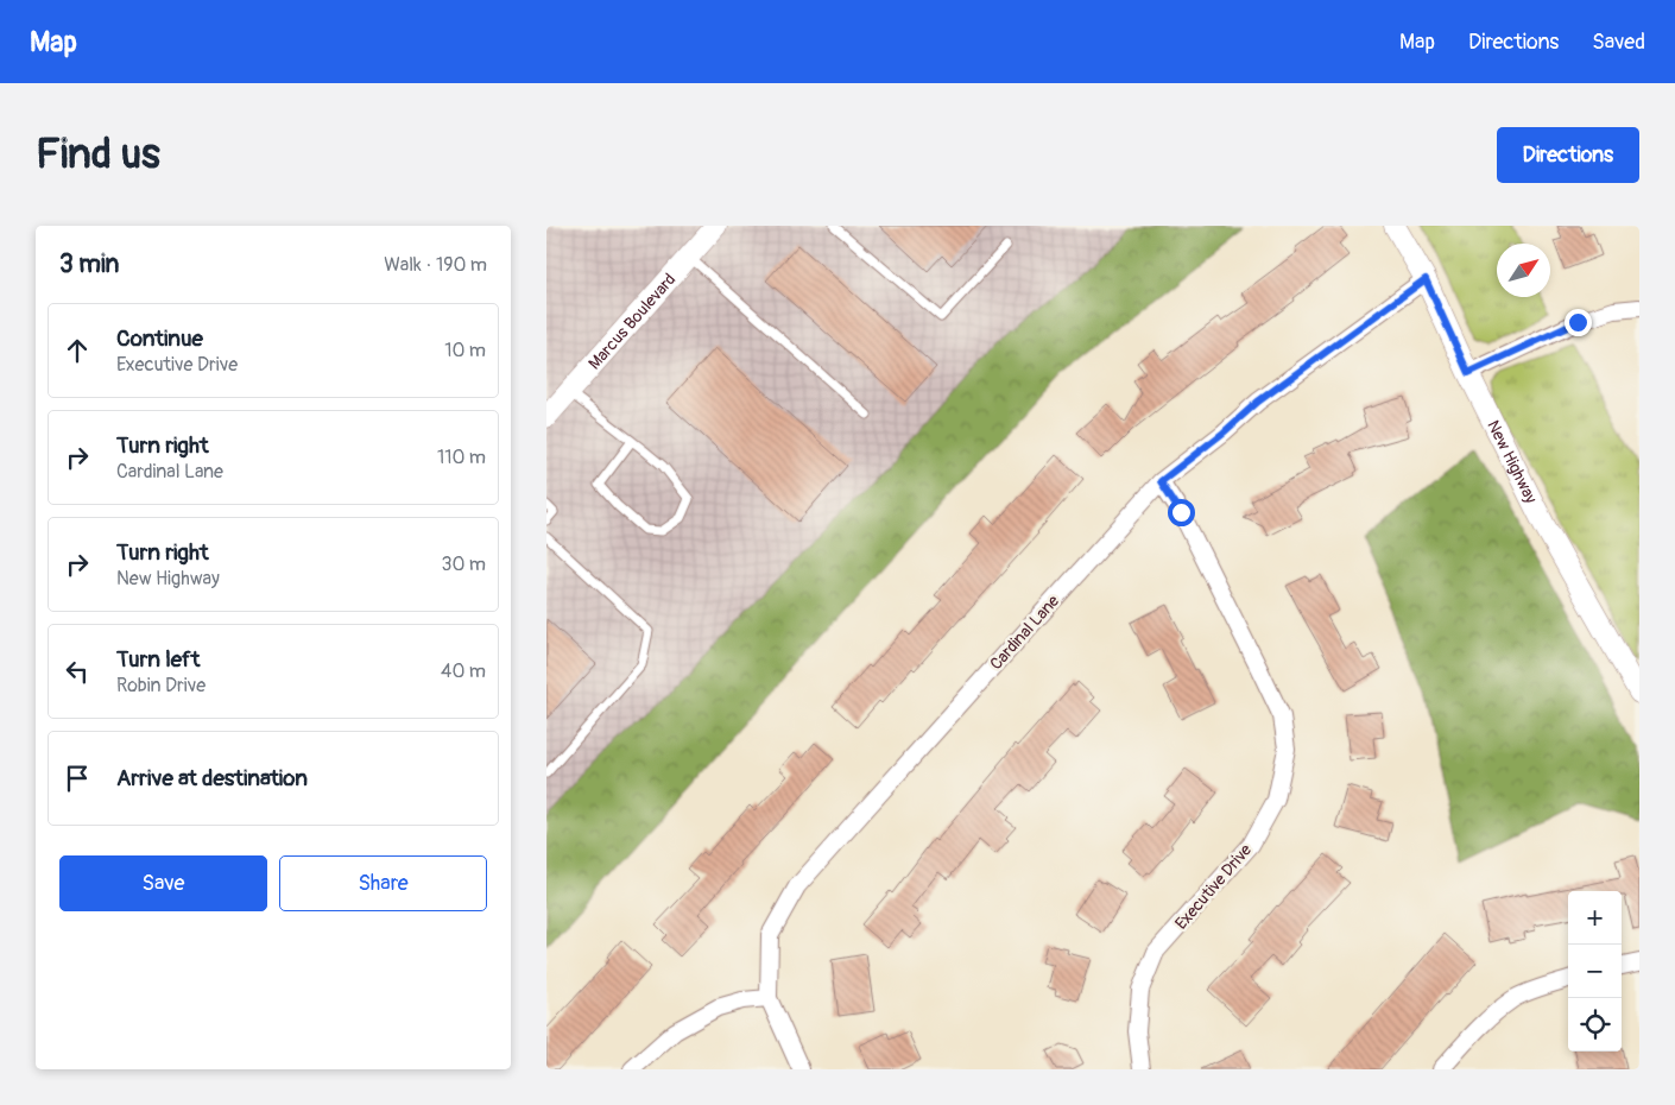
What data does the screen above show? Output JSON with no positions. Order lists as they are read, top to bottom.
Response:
{
  "streets": {
    "street": [
      "Marcus Boulevard",
      "New Highway",
      "Cardinal Lane",
      "Executive Drive"
    ]
  },
  "crossings": [
    ["New Highway", "Cardinal Lane"],
    ["Cardinal Lane", "Executive Drive"]
  ],
  "north": "top right",
  "page": {
    "header": "Map",
    "nav": ["Map", "Directions", "Saved"],
    "buttons": [
      "Directions",
      ["Save", "Share"]
    ],
    "title": "Find us",
    "heading": ["3 min", "Walk · 190 m"],
    "list": [
      ["Continue", "Executive Drive", "10 m"],
      ["Turn right", "Cardinal Lane", "110 m"],
      ["Turn right", "New Highway", "30 m"],
      ["Turn left", "Robin Drive", "40 m"],
      "Arrive at destination"
    ],
    "map_buttons": ["+", "−"]
  }
}
